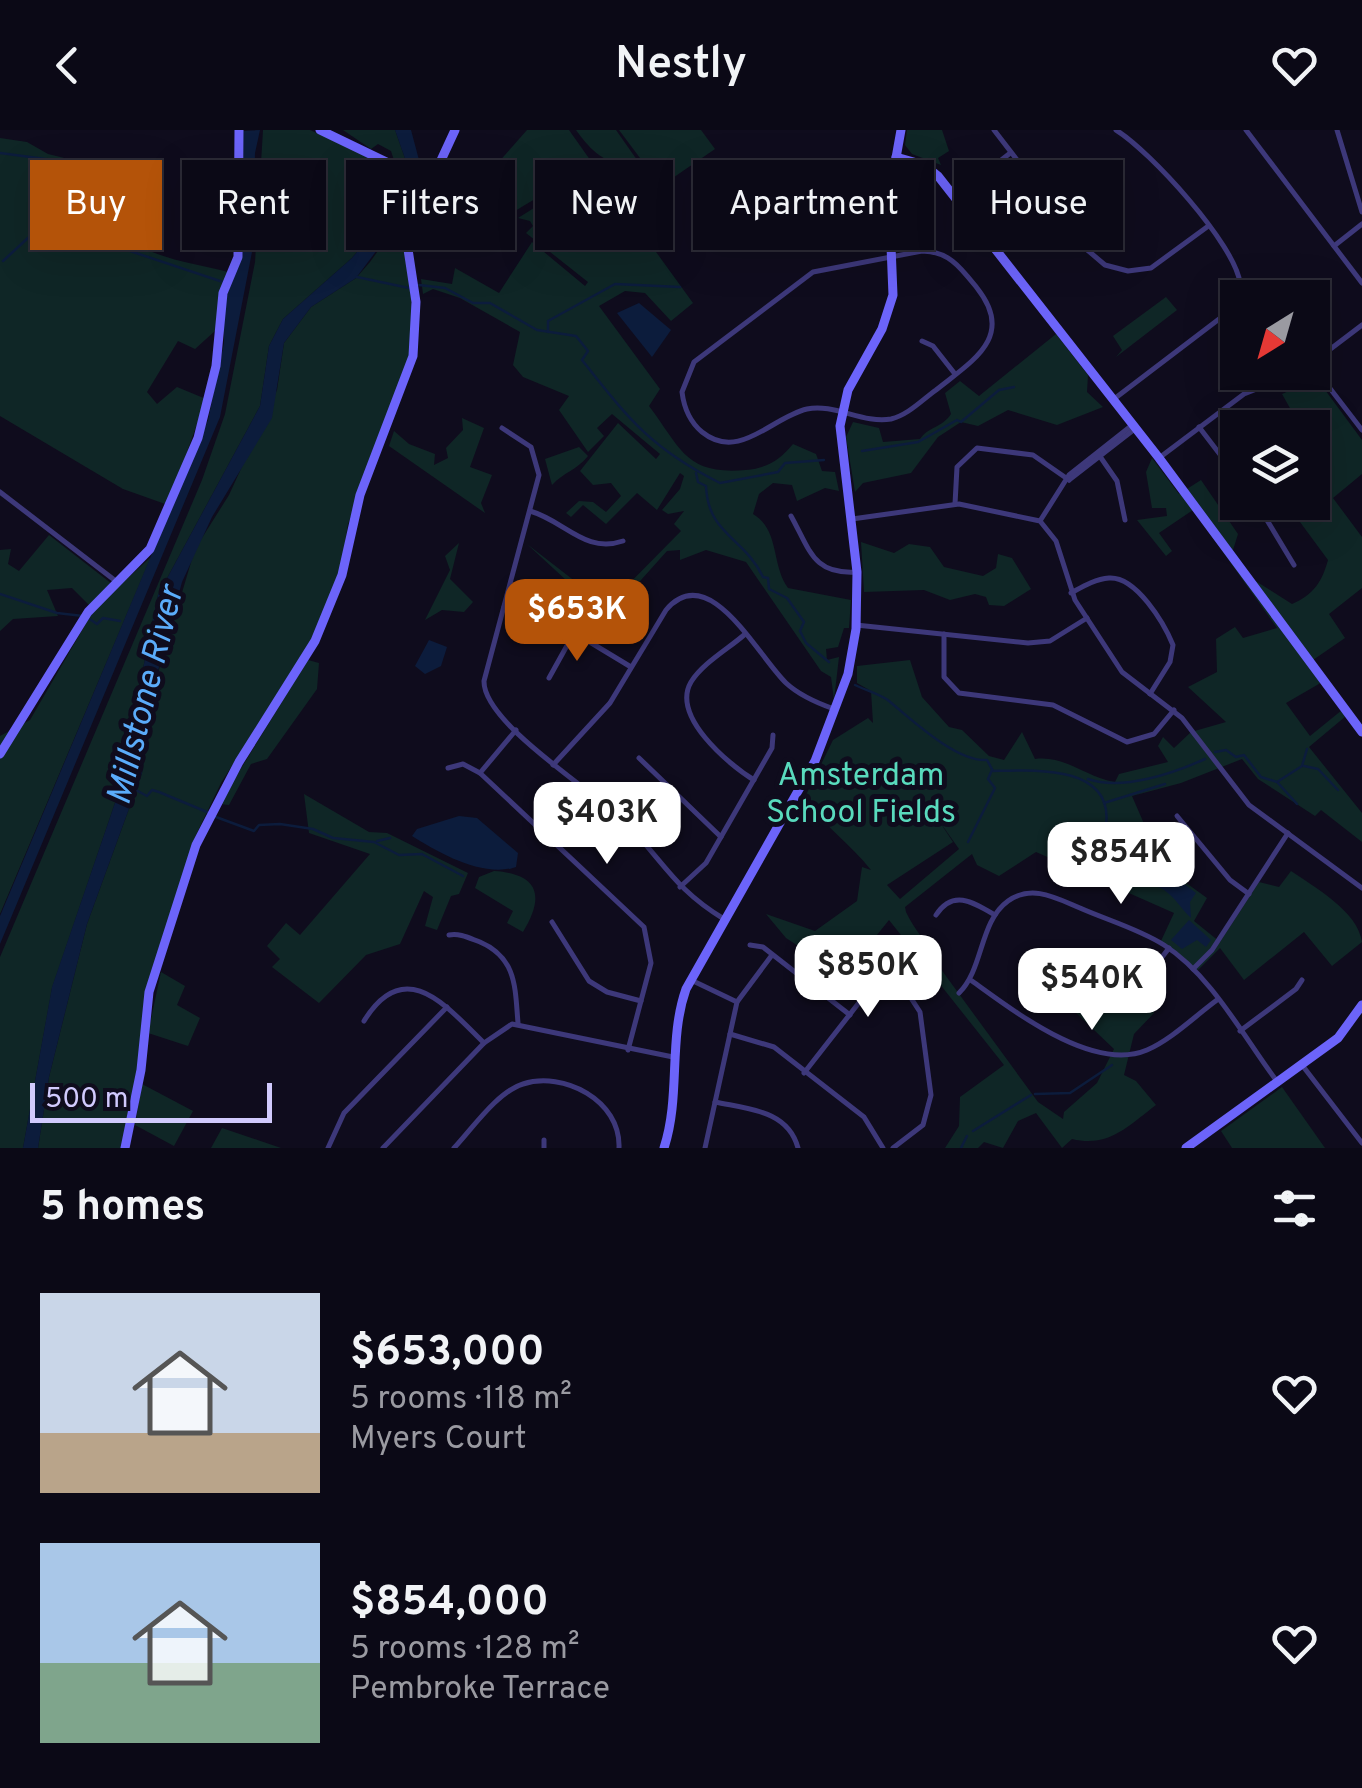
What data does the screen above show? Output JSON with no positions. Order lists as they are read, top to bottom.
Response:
{
  "water": ["Millstone River"],
  "parks": ["Amsterdam School Fields"],
  "scale_bar": "500 m",
  "north": "bottom left",
  "page": {
    "header": "Nestly",
    "chip": [
      "Buy",
      "Rent",
      "Filters",
      "New",
      "Apartment",
      "House"
    ],
    "price": [
      "$653K",
      "$403K",
      "$854K",
      "$850K",
      "$540K"
    ],
    "scale": "500 m",
    "heading": "5 homes",
    "list": [
      {
        "name": "$653,000",
        "note": "5 rooms · 118 m² · Myers Court"
      },
      {
        "name": "$854,000",
        "note": "5 rooms · 128 m² · Pembroke Terrace"
      }
    ]
  }
}
